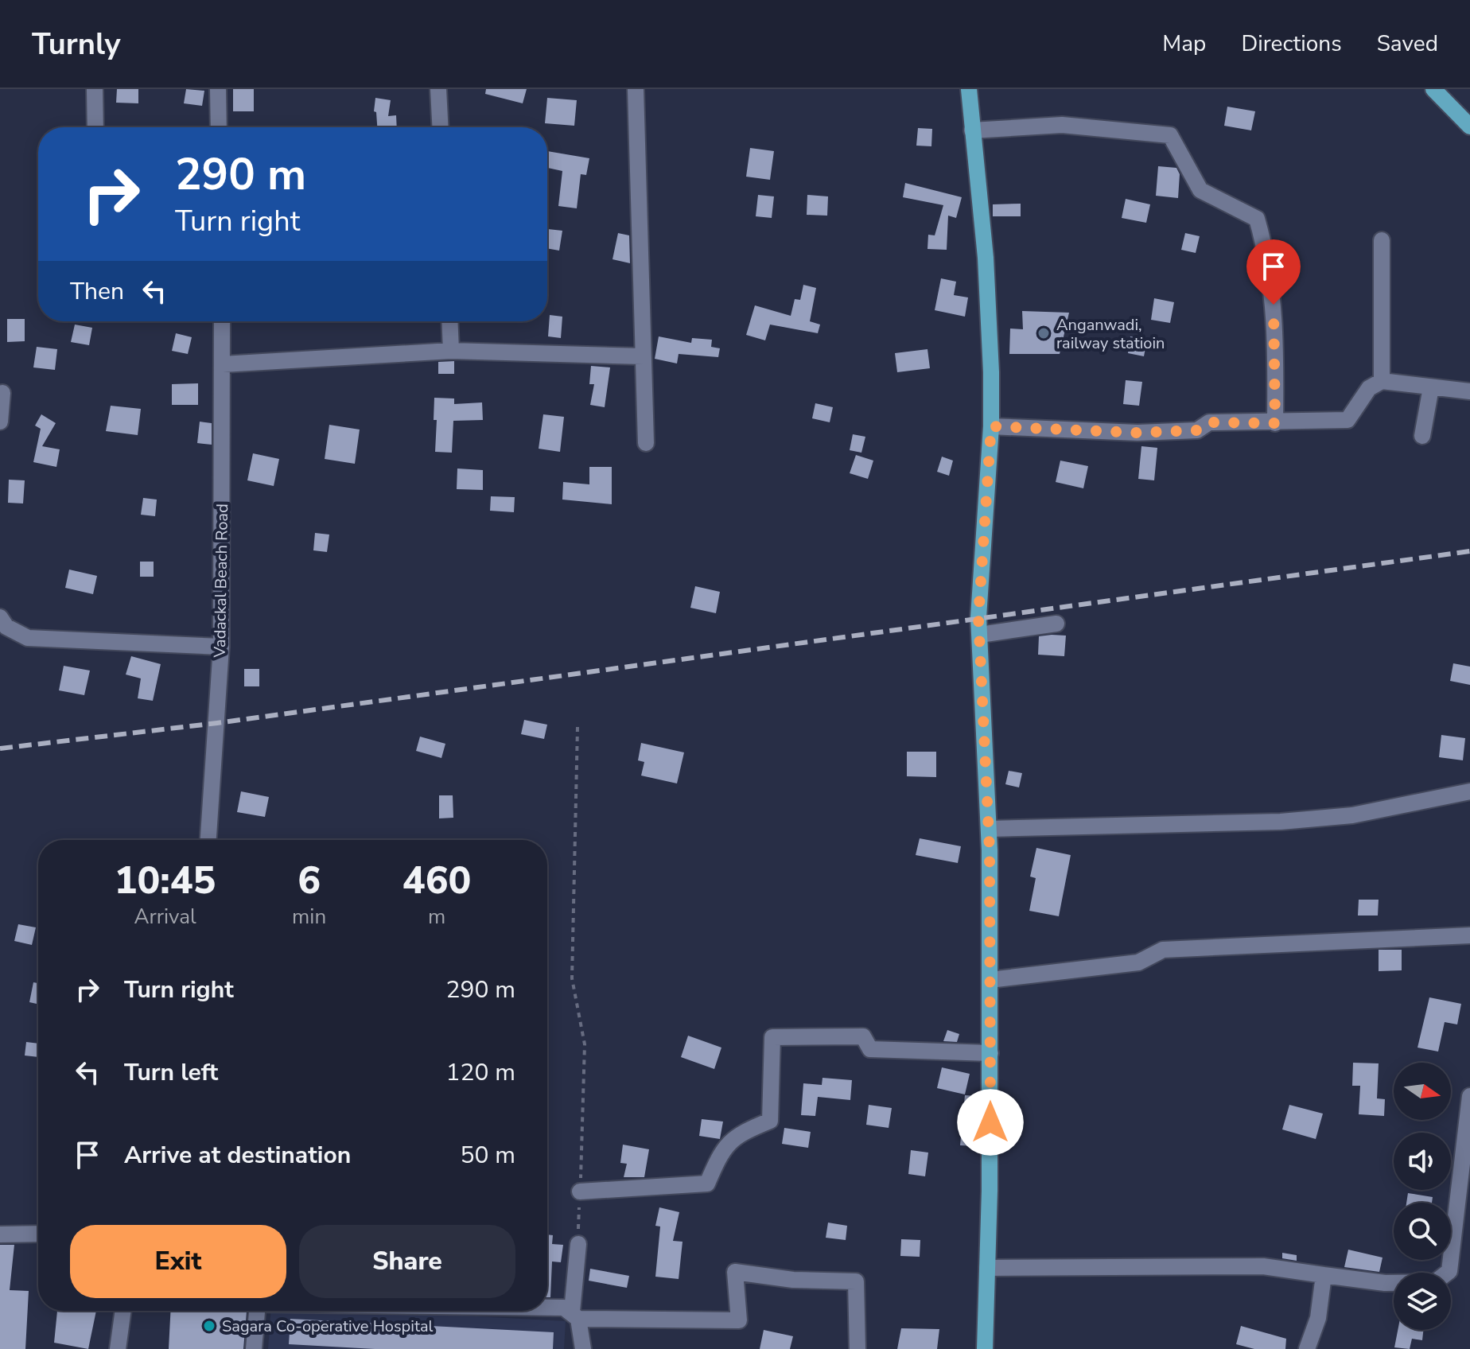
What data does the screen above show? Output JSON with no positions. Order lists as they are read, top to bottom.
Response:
{
  "streets": {
    "street": ["Vadackal Beach Road"]
  },
  "places": ["Anganwadi, railway statioin", "Sagara Co-operative Hospital"],
  "north": "right",
  "page": {
    "header": "Turnly",
    "nav": ["Map", "Directions", "Saved"],
    "turn": ["290 m", "Turn right"],
    "then": "Then",
    "eta": [
      "10:45",
      "Arrival",
      "6",
      "min",
      "460",
      "m"
    ],
    "list": [
      {
        "name": "Turn right",
        "value": "290 m"
      },
      {
        "name": "Turn left",
        "value": "120 m"
      },
      {
        "name": "Arrive at destination",
        "value": "50 m"
      }
    ],
    "buttons": ["Exit", "Share"]
  }
}
